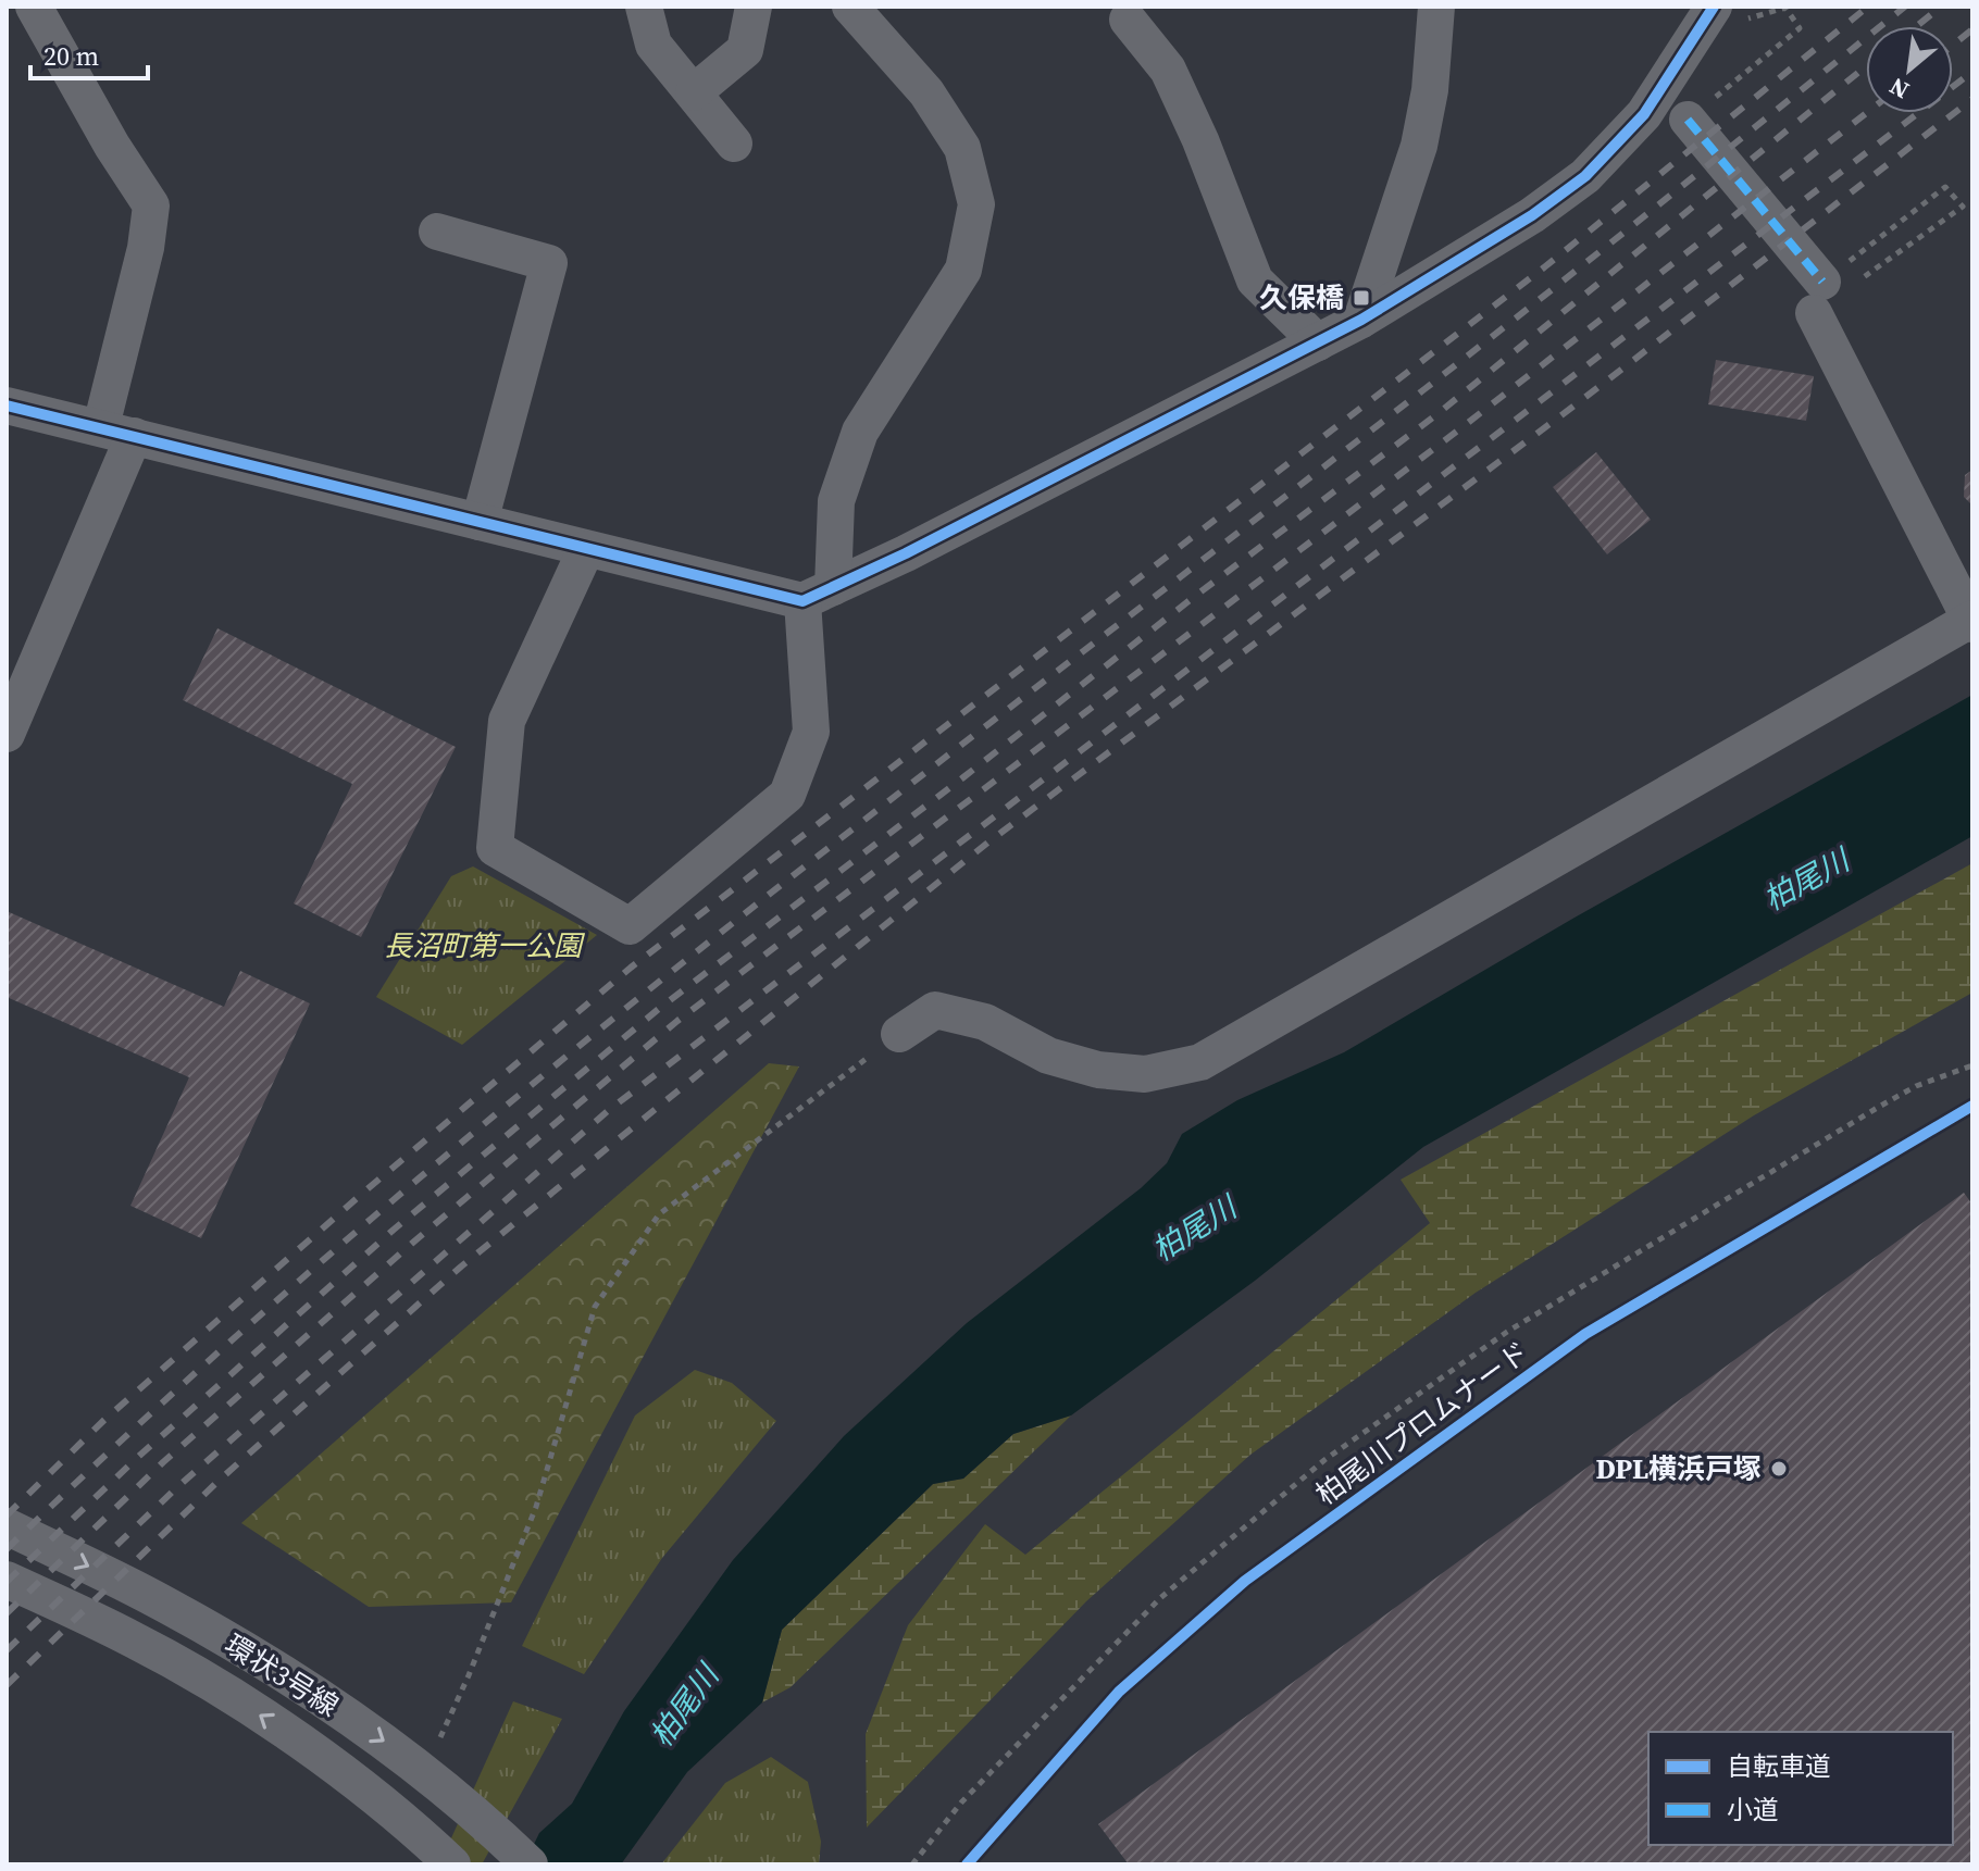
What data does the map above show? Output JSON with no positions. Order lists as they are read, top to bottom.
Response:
{
  "streets": {
    "street": ["環状3号線"],
    "cycle path": ["柏尾川プロムナード"]
  },
  "water": ["柏尾川"],
  "parks": ["長沼町第一公園"],
  "places": {
    "transit": ["久保橋"],
    "other": ["DPL横浜戸塚"]
  },
  "legend": ["自転車道", "小道"],
  "scale_bar": "20 m",
  "north": "bottom left"
}
